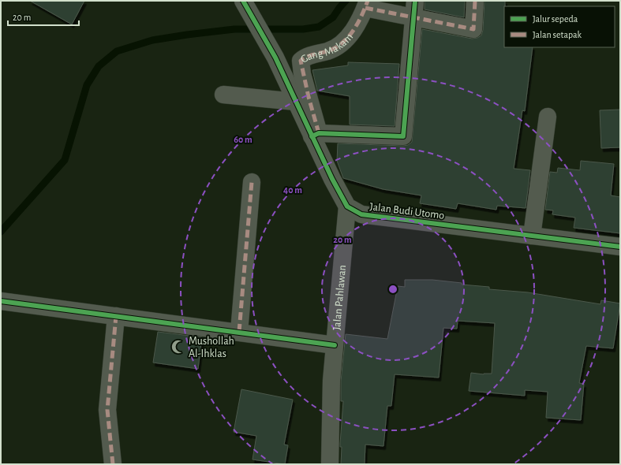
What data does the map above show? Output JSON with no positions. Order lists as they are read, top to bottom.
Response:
{
  "streets": {
    "street": ["Gang Makam", "Jalan Budi Utomo", "Jalan Pahlawan"]
  },
  "crossings": [
    ["Jalan Budi Utomo", "Jalan Pahlawan"]
  ],
  "places": {
    "mosque": ["Mushollah Al-Ihklas"]
  },
  "legend": ["Jalur sepeda", "Jalan setapak"],
  "scale_bar": "20 m",
  "rings": ["60 m", "40 m", "20 m"]
}
